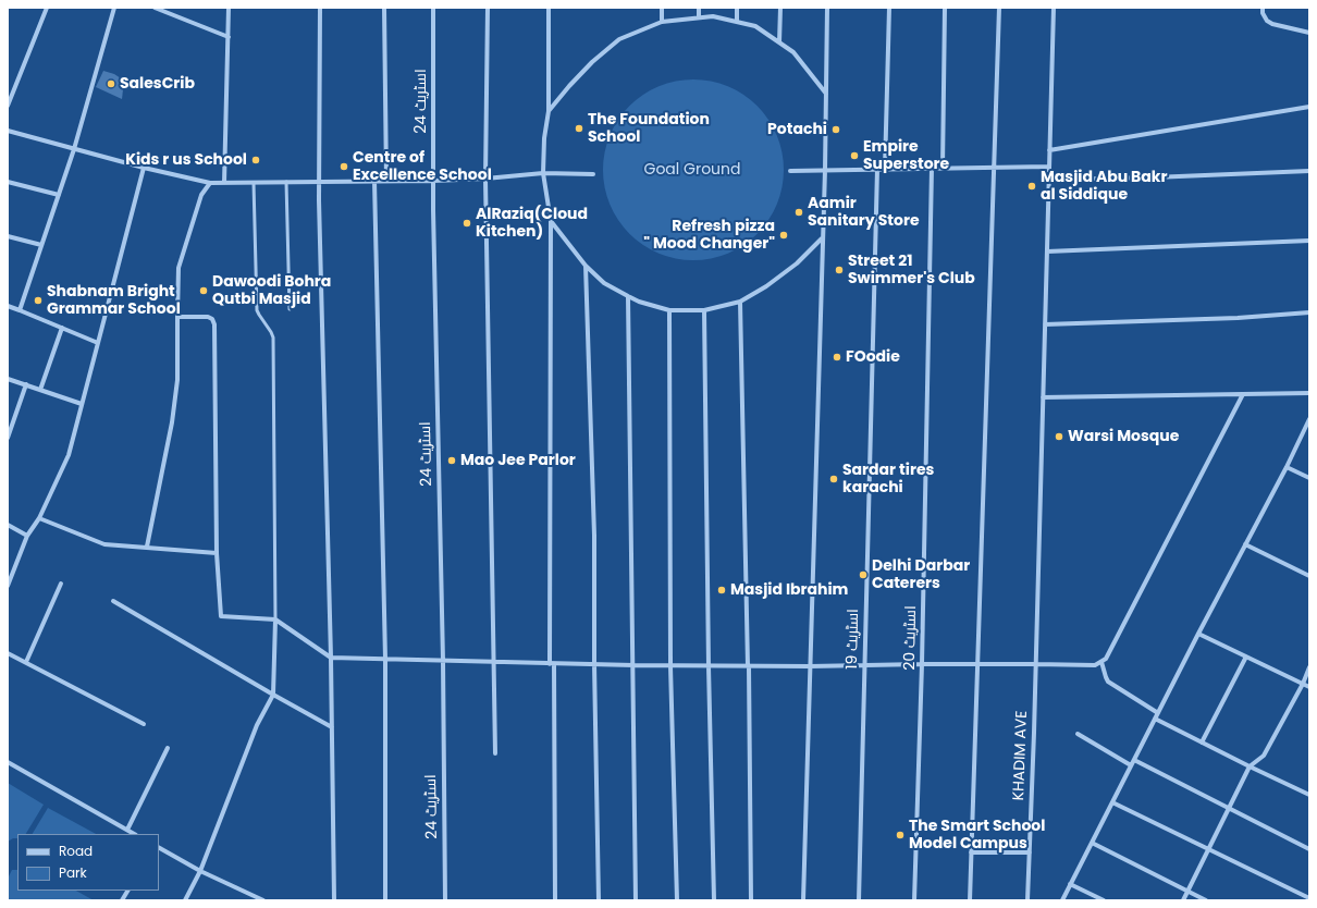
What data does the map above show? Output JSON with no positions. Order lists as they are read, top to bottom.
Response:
{
  "streets": {
    "street": [
      "اسٹریٹ 24",
      "اسٹریٹ 20",
      "اسٹریٹ 19",
      "KHADIM AVE"
    ]
  },
  "parks": ["Goal Ground"],
  "places": [
    "SalesCrib",
    "The Foundation School",
    "Potachi",
    "Empire Superstore",
    "Kids r us School",
    "Centre of Excellence School",
    "Masjid Abu Bakr al Siddique",
    "Aamir Sanitary Store",
    "AlRaziq(Cloud Kitchen)",
    "Refresh pizza \" Mood Changer\"",
    "Street 21 Swimmer's Club",
    "Dawoodi Bohra Qutbi Masjid",
    "Shabnam Bright Grammar School",
    "FOodie",
    "Warsi Mosque",
    "Mao Jee Parlor",
    "Sardar tires karachi",
    "Delhi Darbar Caterers",
    "Masjid Ibrahim",
    "The Smart School Model Campus"
  ],
  "legend": ["Road", "Park"]
}
